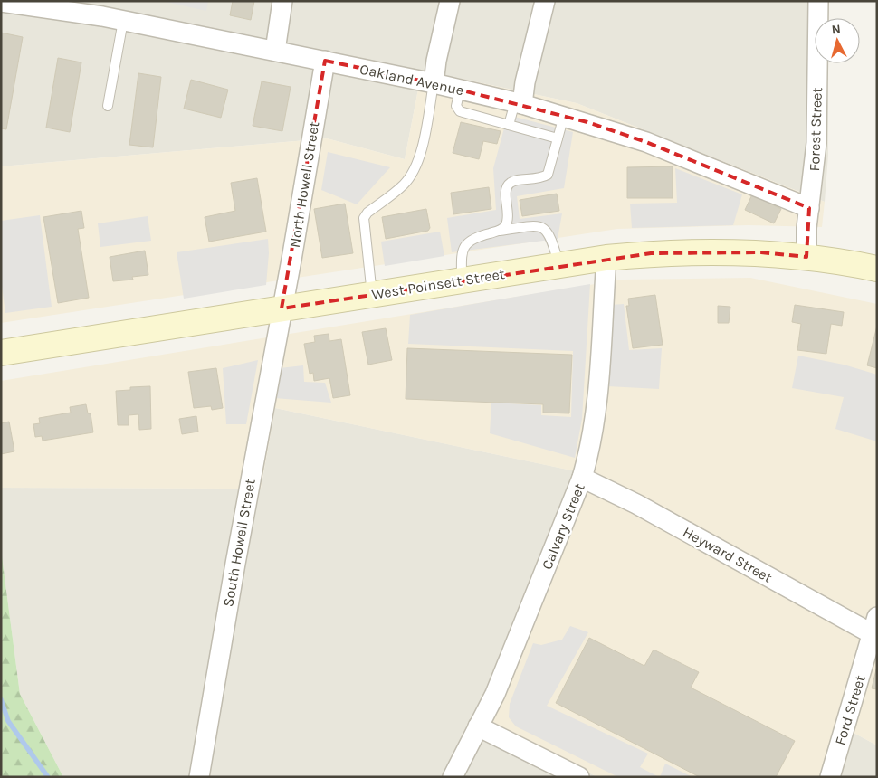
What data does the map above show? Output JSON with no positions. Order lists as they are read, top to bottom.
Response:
{
  "streets": {
    "main road": ["West Poinsett Street"],
    "street": [
      "Oakland Avenue",
      "Forest Street",
      "North Howell Street",
      "Calvary Street",
      "South Howell Street",
      "Heyward Street",
      "Ford Street"
    ]
  },
  "crossings": [
    ["Oakland Avenue", "Forest Street"],
    ["Oakland Avenue", "North Howell Street"],
    ["Forest Street", "West Poinsett Street"],
    ["North Howell Street", "West Poinsett Street"],
    ["North Howell Street", "South Howell Street"],
    ["West Poinsett Street", "Calvary Street"],
    ["West Poinsett Street", "South Howell Street"],
    ["Calvary Street", "Heyward Street"],
    ["Heyward Street", "Ford Street"]
  ],
  "north": "top"
}
